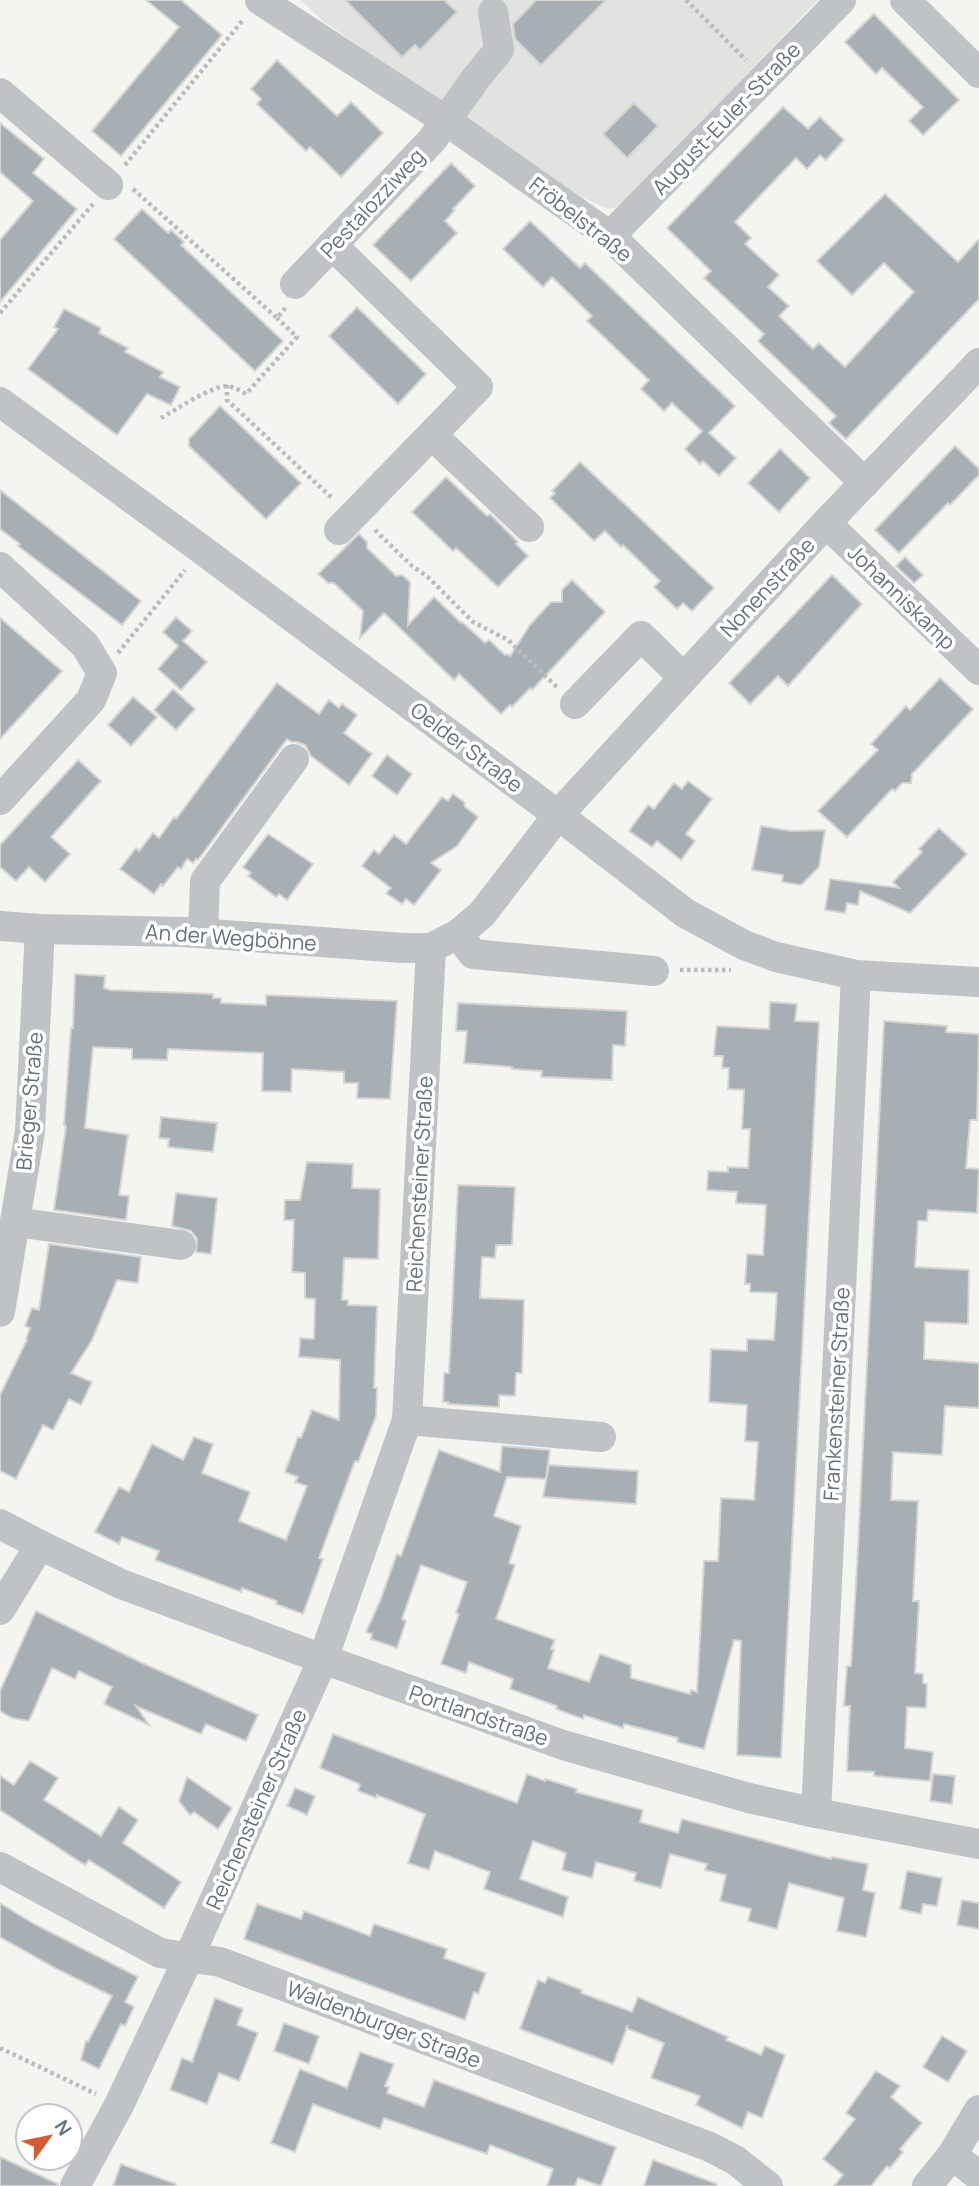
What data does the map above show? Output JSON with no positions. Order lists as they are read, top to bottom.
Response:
{
  "streets": {
    "street": [
      "August-Euler-Straße",
      "Pestalozziweg",
      "Fröbelstraße",
      "Nonenstraße",
      "Johanniskamp",
      "Oelder Straße",
      "An der Wegböhne",
      "Brieger Straße",
      "Reichensteiner Straße",
      "Frankensteiner Straße",
      "Portlandstraße",
      "Waldenburger Straße"
    ]
  },
  "crossings": [
    ["August-Euler-Straße", "Fröbelstraße"],
    ["Pestalozziweg", "Fröbelstraße"],
    ["Fröbelstraße", "Nonenstraße"],
    ["Nonenstraße", "Johanniskamp"],
    ["Nonenstraße", "Oelder Straße"],
    ["Nonenstraße", "An der Wegböhne"],
    ["Oelder Straße", "An der Wegböhne"],
    ["Oelder Straße", "Frankensteiner Straße"],
    ["An der Wegböhne", "Brieger Straße"],
    ["An der Wegböhne", "Reichensteiner Straße"],
    ["Reichensteiner Straße", "Portlandstraße"],
    ["Reichensteiner Straße", "Waldenburger Straße"],
    ["Frankensteiner Straße", "Portlandstraße"]
  ],
  "north": "top right"
}
